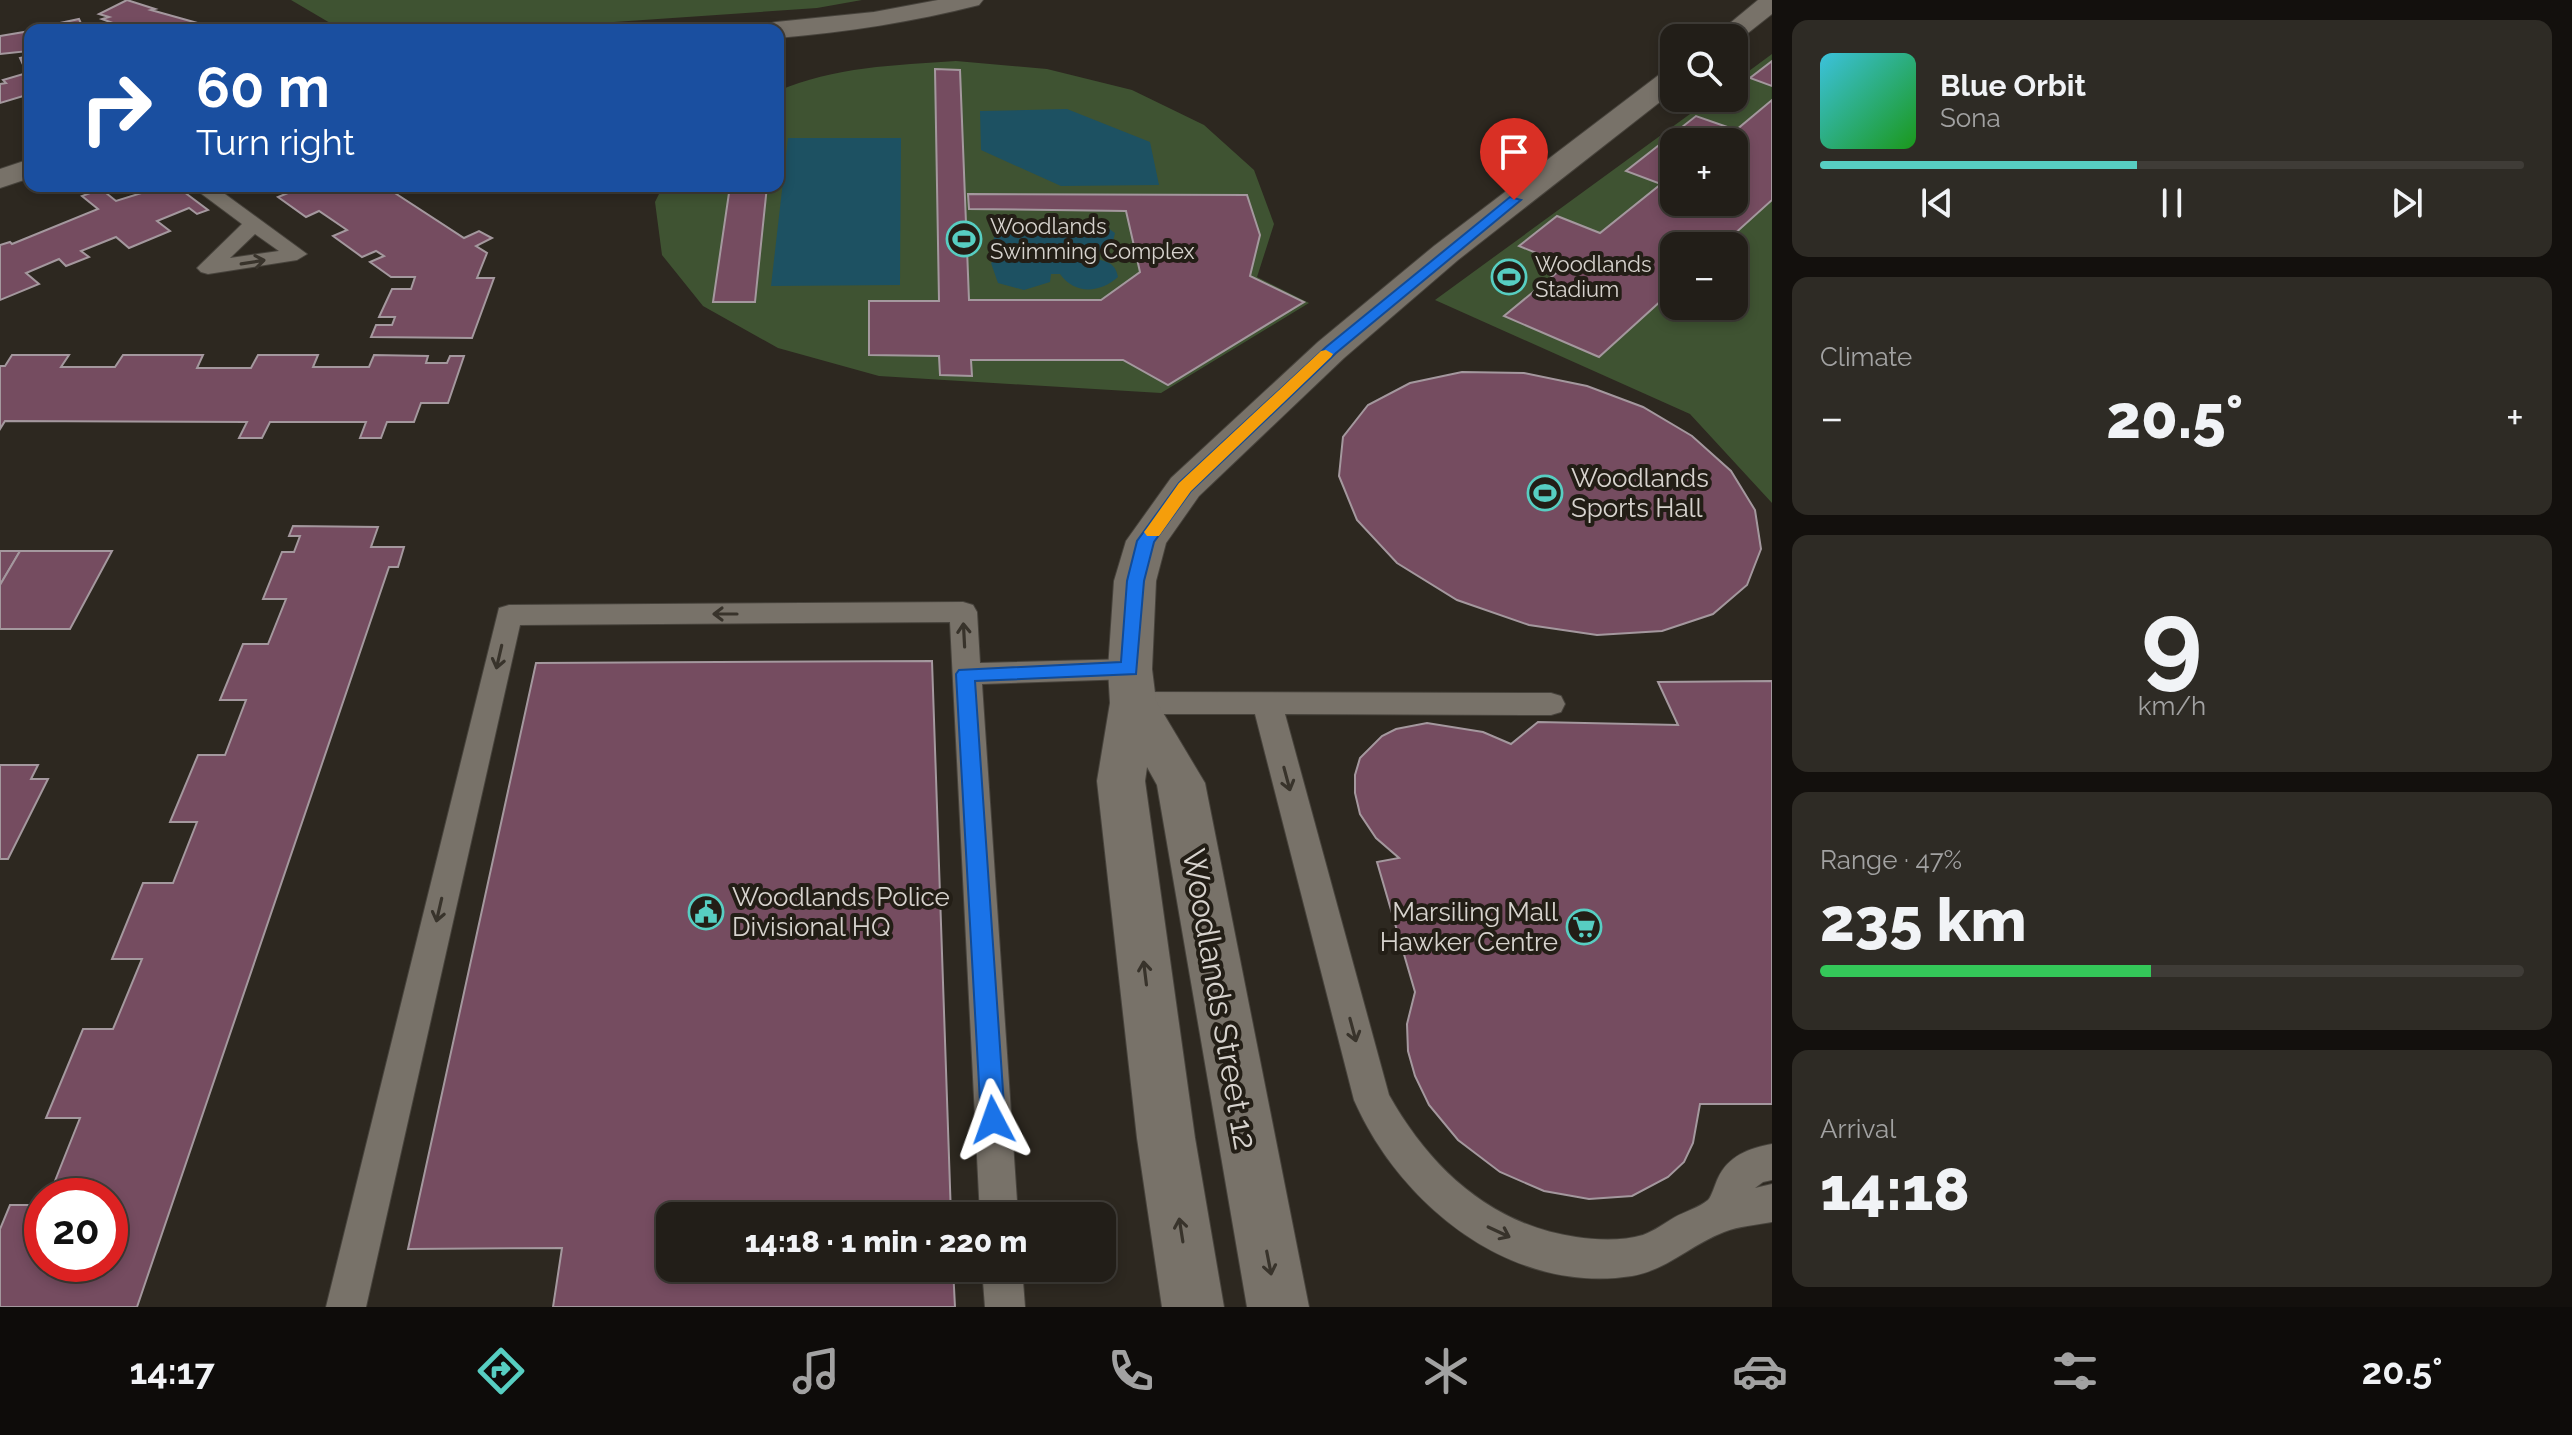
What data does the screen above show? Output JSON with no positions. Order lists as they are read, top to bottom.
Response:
{
  "streets": {
    "street": ["Woodlands Street 12"]
  },
  "places": {
    "sports": ["Woodlands Swimming Complex", "Woodlands Stadium", "Woodlands Sports Hall"],
    "public building": ["Woodlands Police Divisional HQ"],
    "supermarket": ["Marsiling Mall Hawker Centre"]
  },
  "page": {
    "map_buttons": ["+", "−"],
    "turn": ["60 m", "Turn right"],
    "song": ["Blue Orbit", "Sona"],
    "tile": [
      "Climate",
      ["9", "km/h"],
      ["Range · 47%", "235 km"],
      ["Arrival", "14:18"]
    ],
    "heat": ["−", "20.5°", "+"],
    "limit": "20",
    "trip": "14:18 · 1 min · 220 m",
    "tabs": ["14:17", "20.5°"]
  }
}
